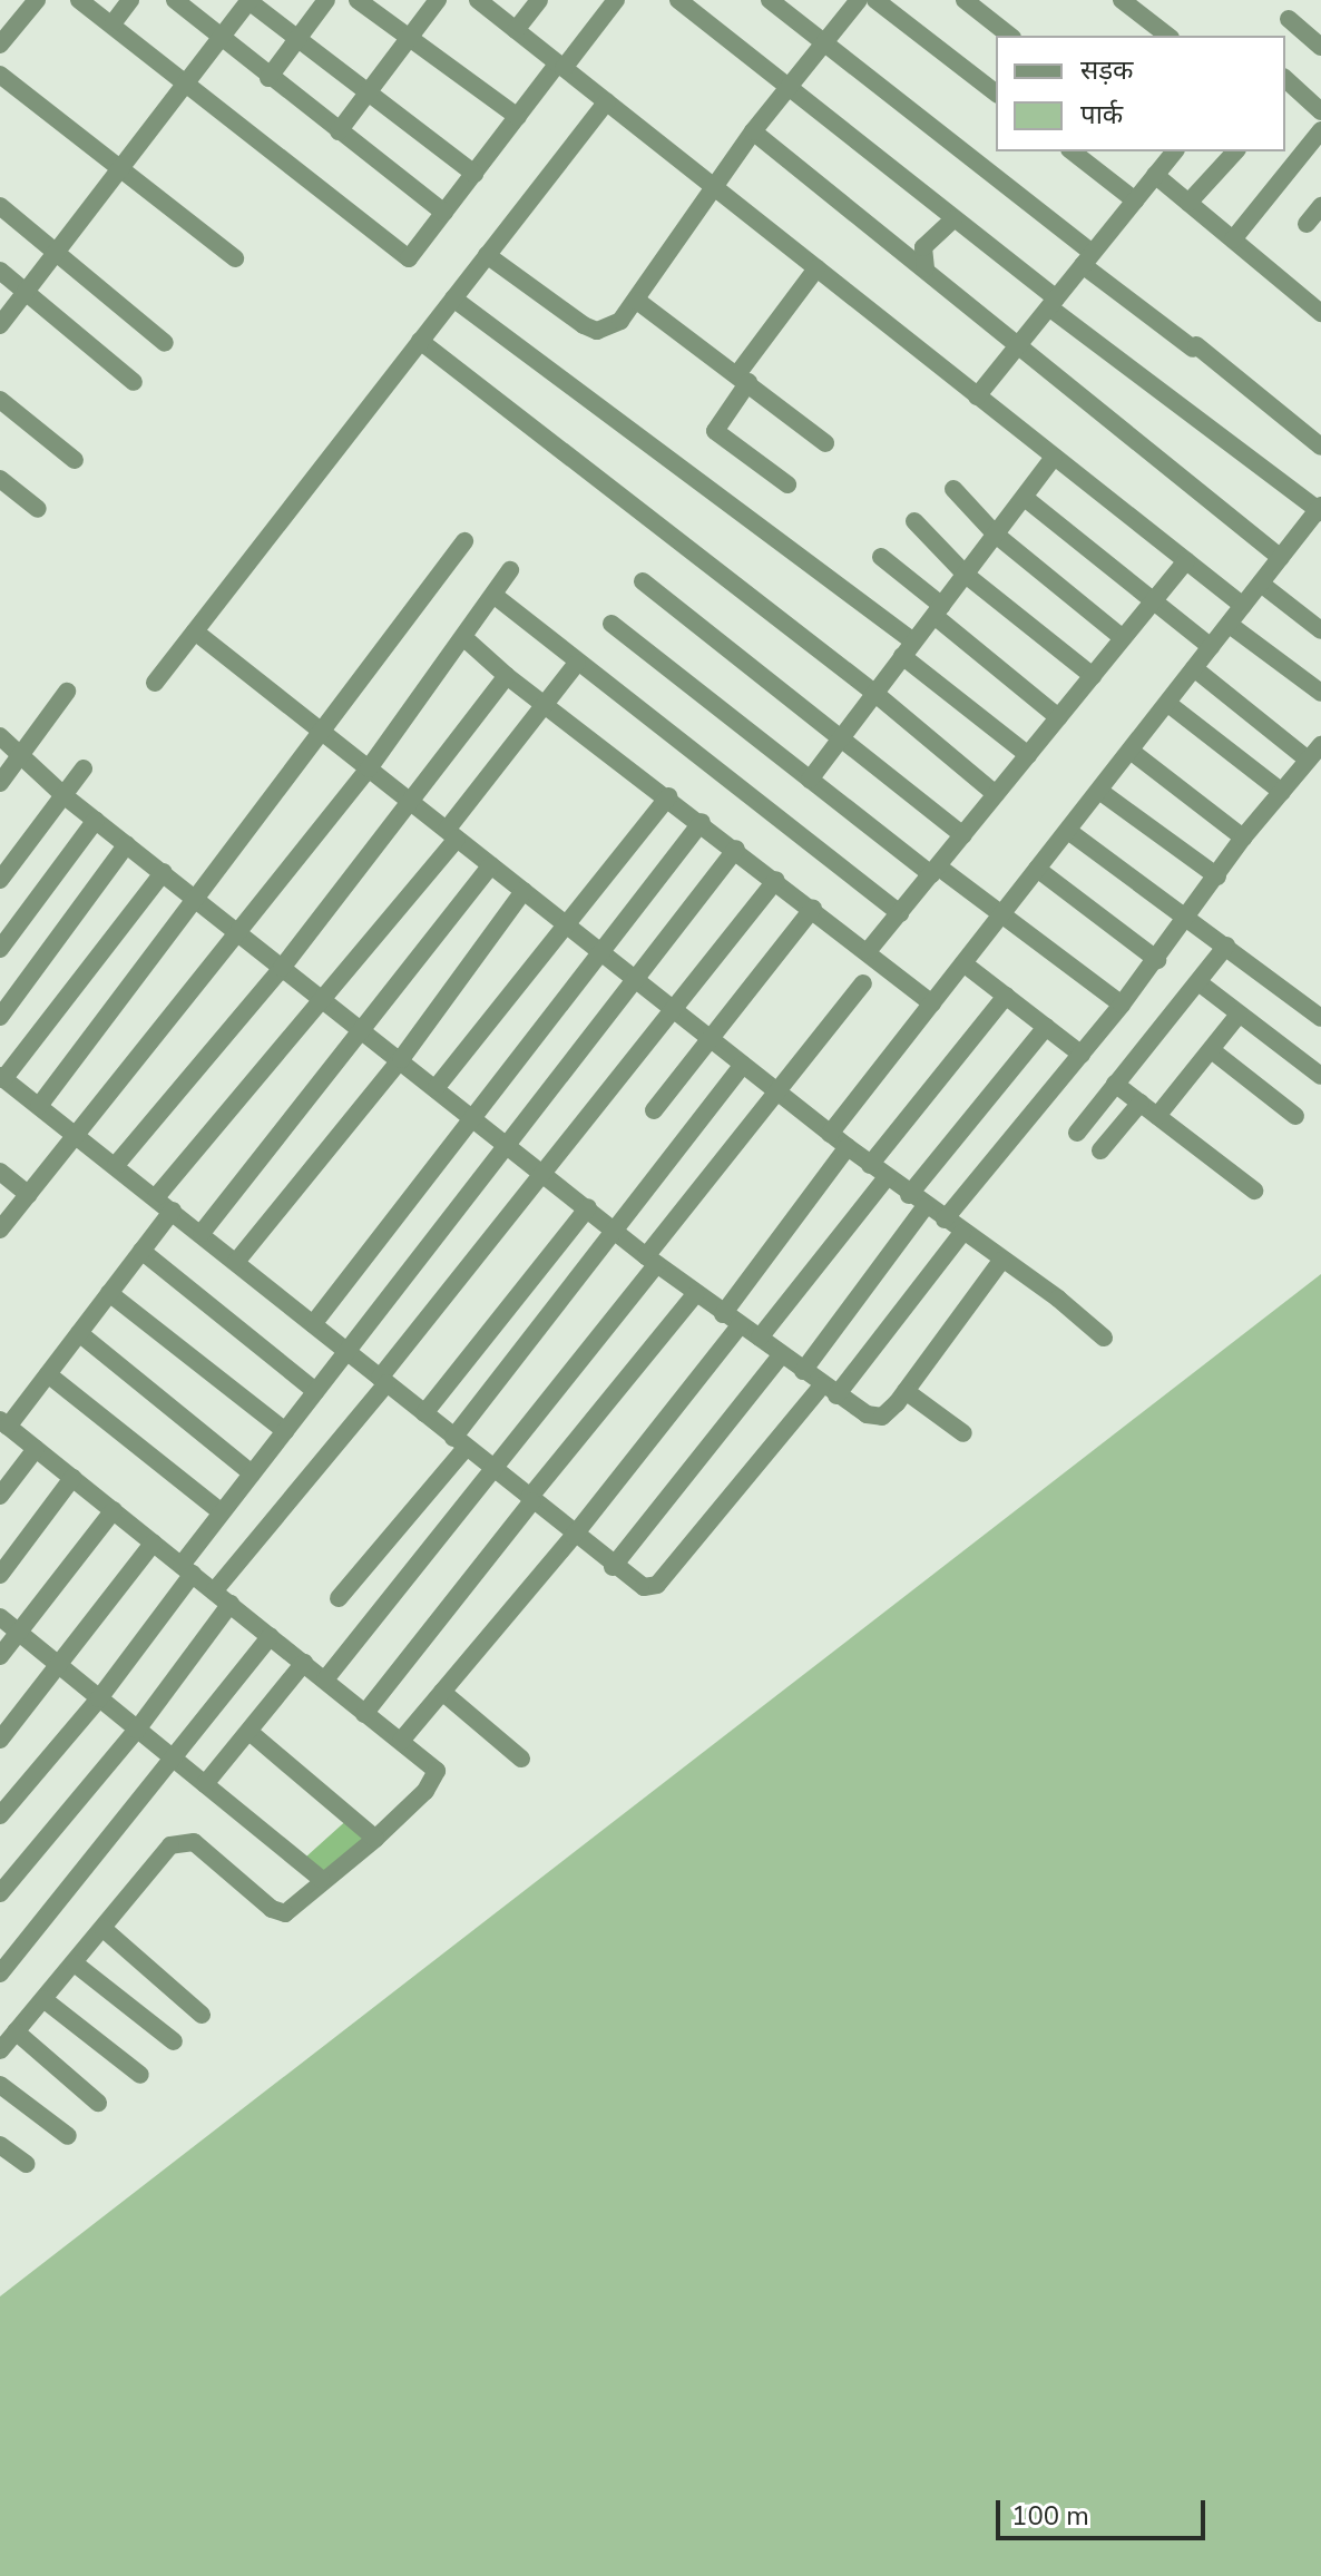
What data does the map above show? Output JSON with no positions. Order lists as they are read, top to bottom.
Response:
{
  "legend": ["सड़क", "पार्क"],
  "scale_bar": "100 m"
}
